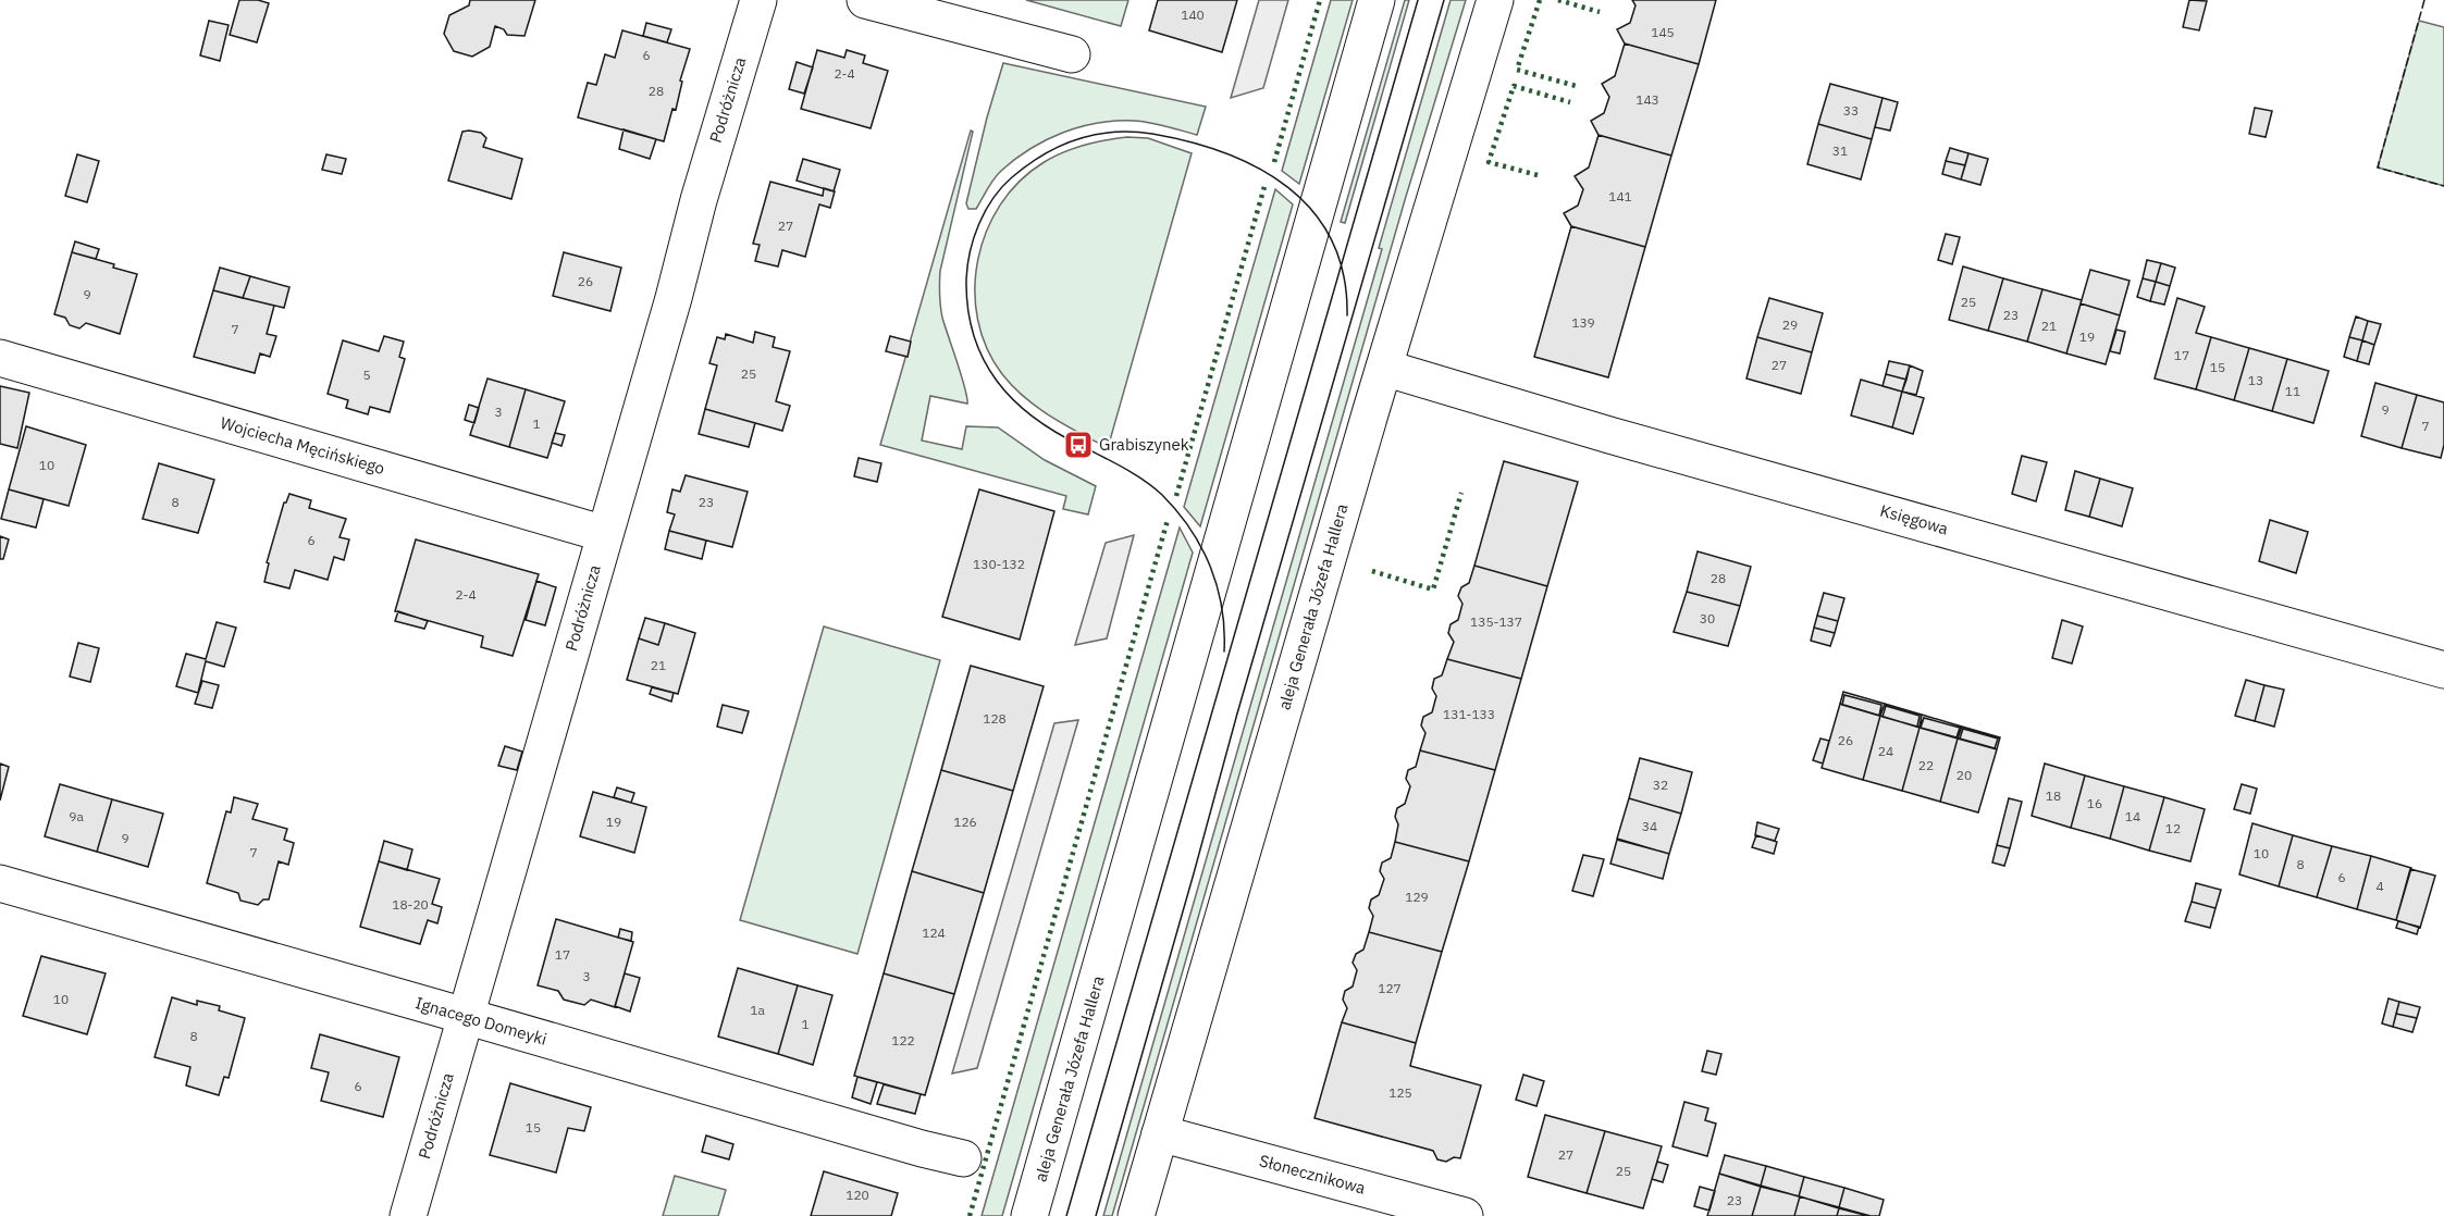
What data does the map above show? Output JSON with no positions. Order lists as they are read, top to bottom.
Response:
{
  "streets": {
    "street": [
      "Podróżnicza",
      "Wojciecha Męcińskiego",
      "Księgowa",
      "aleja Generała Józefa Hallera",
      "Ignacego Domeyki",
      "Słonecznikowa"
    ]
  },
  "crossings": [
    ["Podróżnicza", "Wojciecha Męcińskiego"],
    ["Podróżnicza", "Ignacego Domeyki"],
    ["Księgowa", "aleja Generała Józefa Hallera"],
    ["aleja Generała Józefa Hallera", "Słonecznikowa"]
  ],
  "places": {
    "bus stop": ["Grabiszynek"]
  },
  "house_numbers": [
    "140",
    "145",
    "6",
    "2-4",
    "28",
    "143",
    "33",
    "31",
    "141",
    "27",
    "26",
    "9",
    "25",
    "23",
    "139",
    "29",
    "21",
    "7",
    "19",
    "17",
    "27",
    "15",
    "25",
    "5",
    "13",
    "11",
    "9",
    "3",
    "1",
    "7",
    "10",
    "8",
    "23",
    "6",
    "130-132",
    "28",
    "2-4",
    "30",
    "135-137",
    "21",
    "131-133",
    "128",
    "26",
    "24",
    "22",
    "20",
    "32",
    "18",
    "16",
    "9a",
    "14",
    "19",
    "126",
    "34",
    "12",
    "9",
    "7",
    "10",
    "8",
    "6",
    "4",
    "129",
    "18-20",
    "124",
    "17",
    "3",
    "127",
    "10",
    "1a",
    "1",
    "8",
    "122",
    "6",
    "125",
    "15",
    "27",
    "25",
    "120",
    "23"
  ]
}
